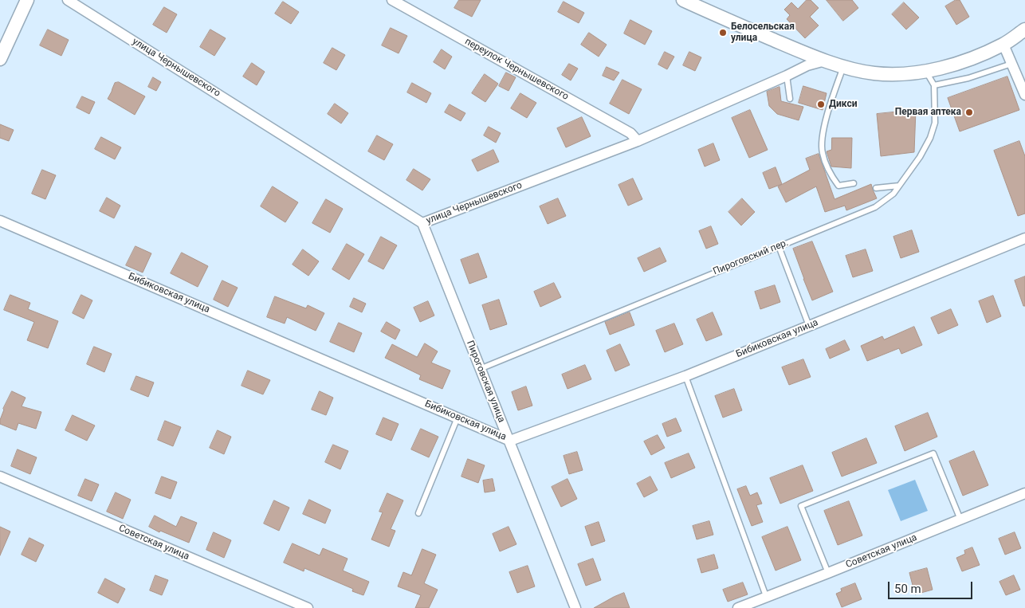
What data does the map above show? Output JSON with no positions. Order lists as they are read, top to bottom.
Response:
{
  "streets": {
    "street": [
      "улица Чернышевского",
      "переулок Чернышевского",
      "Бибиковская улица",
      "Пироговская улица",
      "Советская улица"
    ],
    "lane": ["Пироговский пер."]
  },
  "crossings": [
    ["улица Чернышевского", "переулок Чернышевского"],
    ["улица Чернышевского", "Пироговская улица"],
    ["Пироговский пер.", "Пироговская улица"],
    ["Бибиковская улица", "Пироговская улица"]
  ],
  "places": ["Белосельская улица", "Дикси", "Первая аптека"],
  "scale_bar": "50 m"
}
